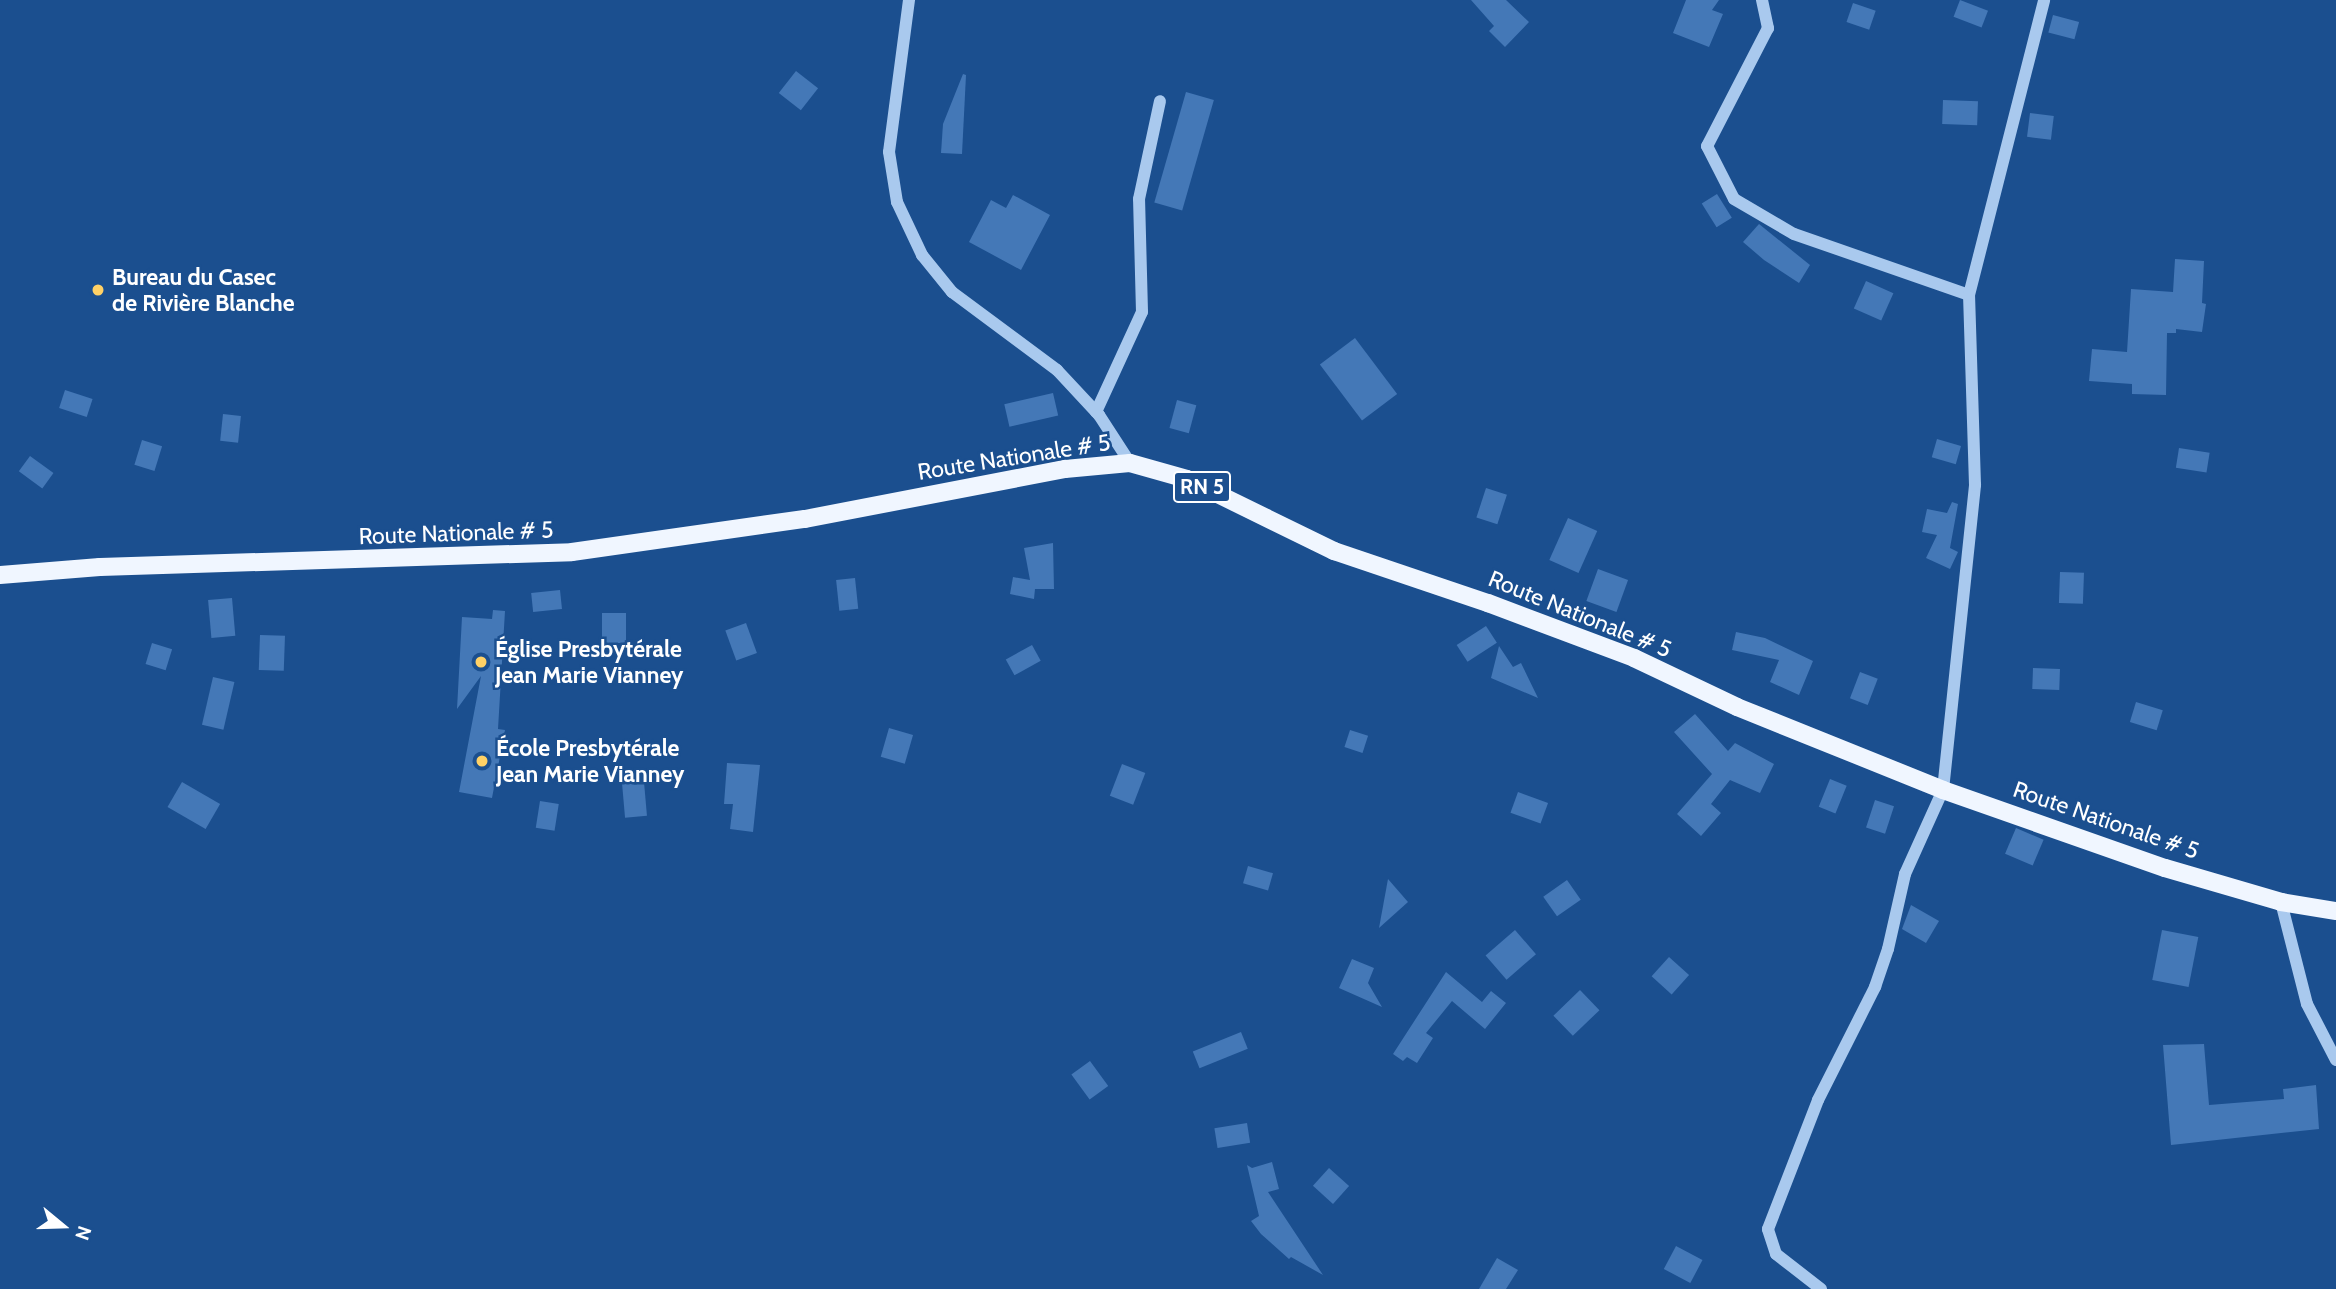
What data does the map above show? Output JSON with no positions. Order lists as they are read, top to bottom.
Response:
{
  "streets": {
    "main road": ["Route Nationale # 5", "RN 5"]
  },
  "places": ["Bureau du Casec de Rivière Blanche", "Église Presbytérale Jean Marie Vianney", "École Presbytérale Jean Marie Vianney"],
  "north": "right"
}
